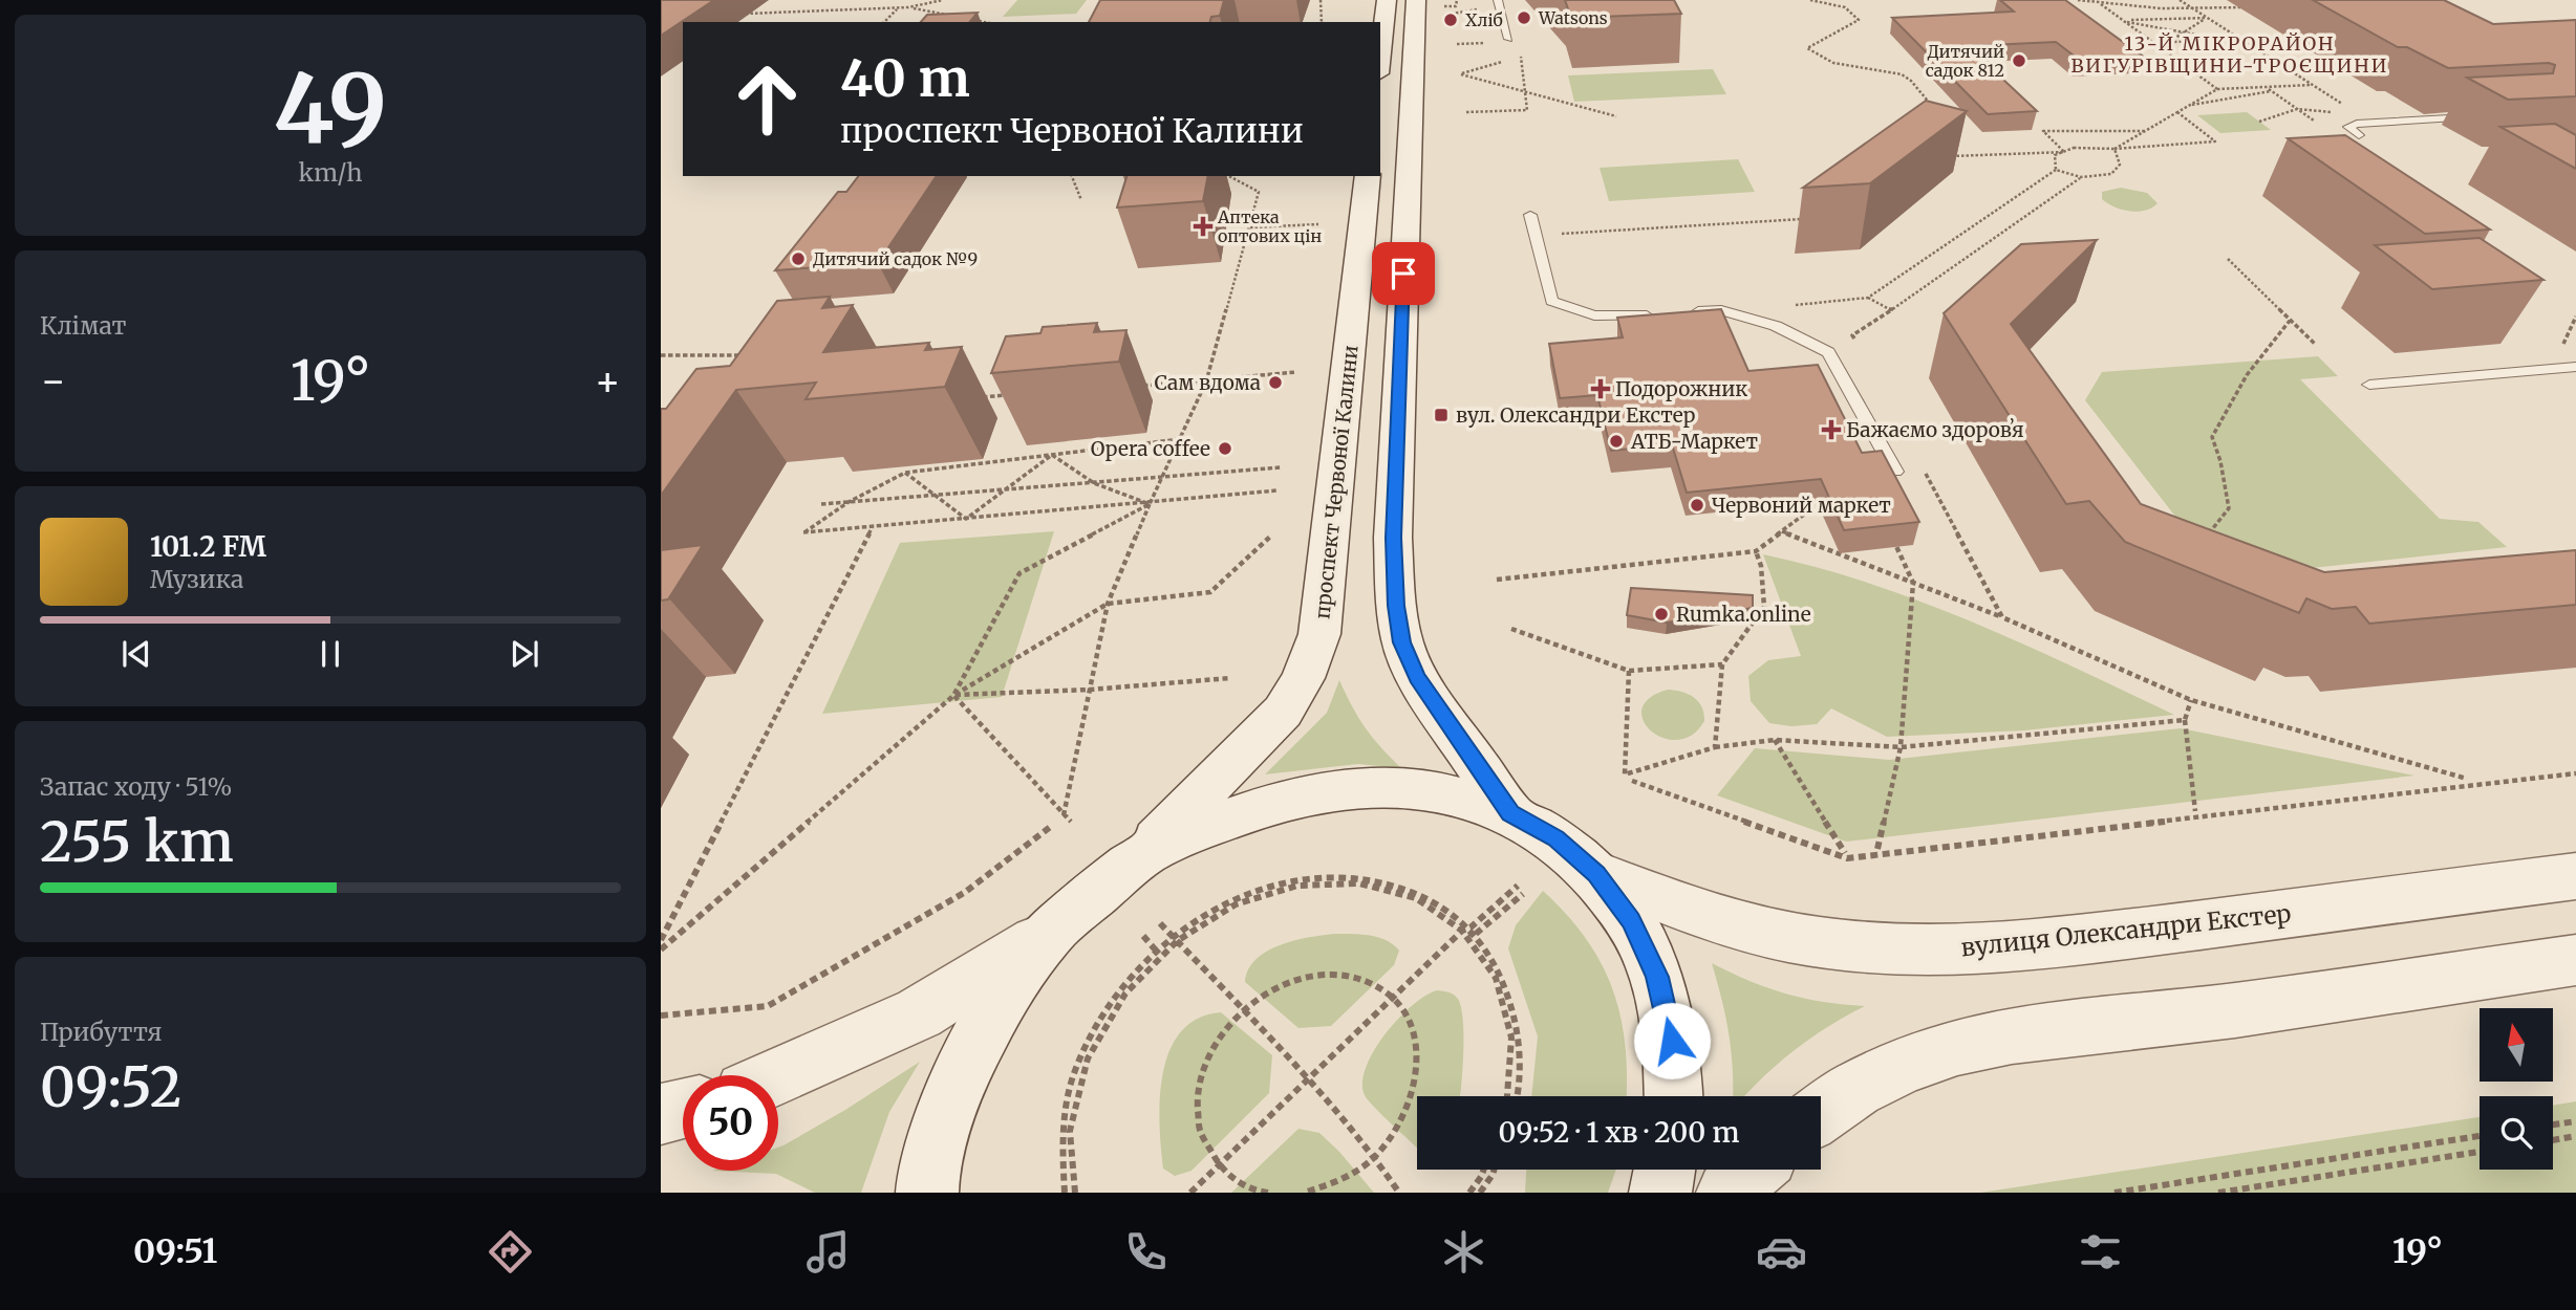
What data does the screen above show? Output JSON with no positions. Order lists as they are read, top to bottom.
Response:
{
  "streets": {
    "main road": ["проспект Червоної Калини", "вулиця Олександри Екстер"]
  },
  "districts": ["13-Й МІКРОРАЙОН ВИГУРІВЩИНИ-ТРОЄЩИНИ"],
  "places": {
    "other": [
      "Watsons",
      "Хліб",
      "Дитячий садок 812",
      "Дитячий садок №9",
      "Сам вдома",
      "АТБ-Маркет",
      "Opera coffee",
      "Червоний маркет",
      "Rumka.online"
    ],
    "health": ["Аптека оптових цін", "Подорожник", "Бажаємо здоровʼя"],
    "transit": ["вул. Олександри Екстер"]
  },
  "north": "top",
  "page": {
    "tile": [
      ["49", "km/h"],
      "Клімат",
      ["Запас ходу · 51%", "255 km"],
      ["Прибуття", "09:52"]
    ],
    "turn": ["40 m", "проспект Червоної Калини"],
    "heat": ["−", "19°", "+"],
    "song": ["101.2 FM", "Музика"],
    "limit": "50",
    "trip": "09:52 · 1 хв · 200 m",
    "tabs": ["09:51", "19°"]
  }
}
